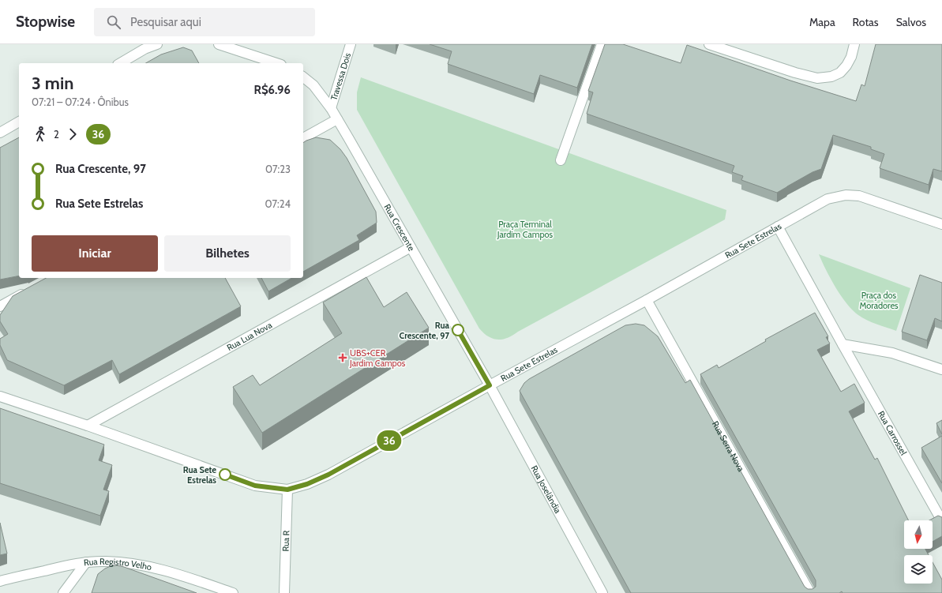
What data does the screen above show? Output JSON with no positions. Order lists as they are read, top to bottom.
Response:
{
  "streets": {
    "street": [
      "Travessa Dois",
      "Rua Crescente",
      "Rua Sete Estrelas",
      "Rua Lua Nova",
      "Rua Carrossel",
      "Rua Serra Nova",
      "Rua Joselândia",
      "Rua R",
      "Rua Registro Velho"
    ]
  },
  "crossings": [
    ["Travessa Dois", "Rua Crescente"],
    ["Rua Crescente", "Rua Sete Estrelas"],
    ["Rua Crescente", "Rua Lua Nova"],
    ["Rua Crescente", "Rua Joselândia"],
    ["Rua Sete Estrelas", "Rua Lua Nova"],
    ["Rua Sete Estrelas", "Rua Carrossel"],
    ["Rua Sete Estrelas", "Rua Serra Nova"],
    ["Rua Sete Estrelas", "Rua Joselândia"],
    ["Rua Sete Estrelas", "Rua R"]
  ],
  "parks": ["Praça Terminal Jardim Campos", "Praça dos Moradores"],
  "places": {
    "other": ["Rua Crescente, 97", "Rua Sete Estrelas"],
    "health": ["UBS+CER Jardim Campos"]
  },
  "lines": ["bus line 36"],
  "north": "bottom",
  "page": {
    "header": "Stopwise",
    "search": "Pesquisar aqui",
    "nav": ["Mapa", "Rotas", "Salvos"],
    "on_map": "36",
    "heading": ["3 min", "07:21 – 07:24 · Ônibus", "R$6.96"],
    "legs": ["2", "36"],
    "list": [
      {
        "name": "Rua Crescente, 97",
        "value": "07:23"
      },
      {
        "name": "Rua Sete Estrelas",
        "value": "07:24"
      }
    ],
    "buttons": ["Iniciar", "Bilhetes"]
  }
}
